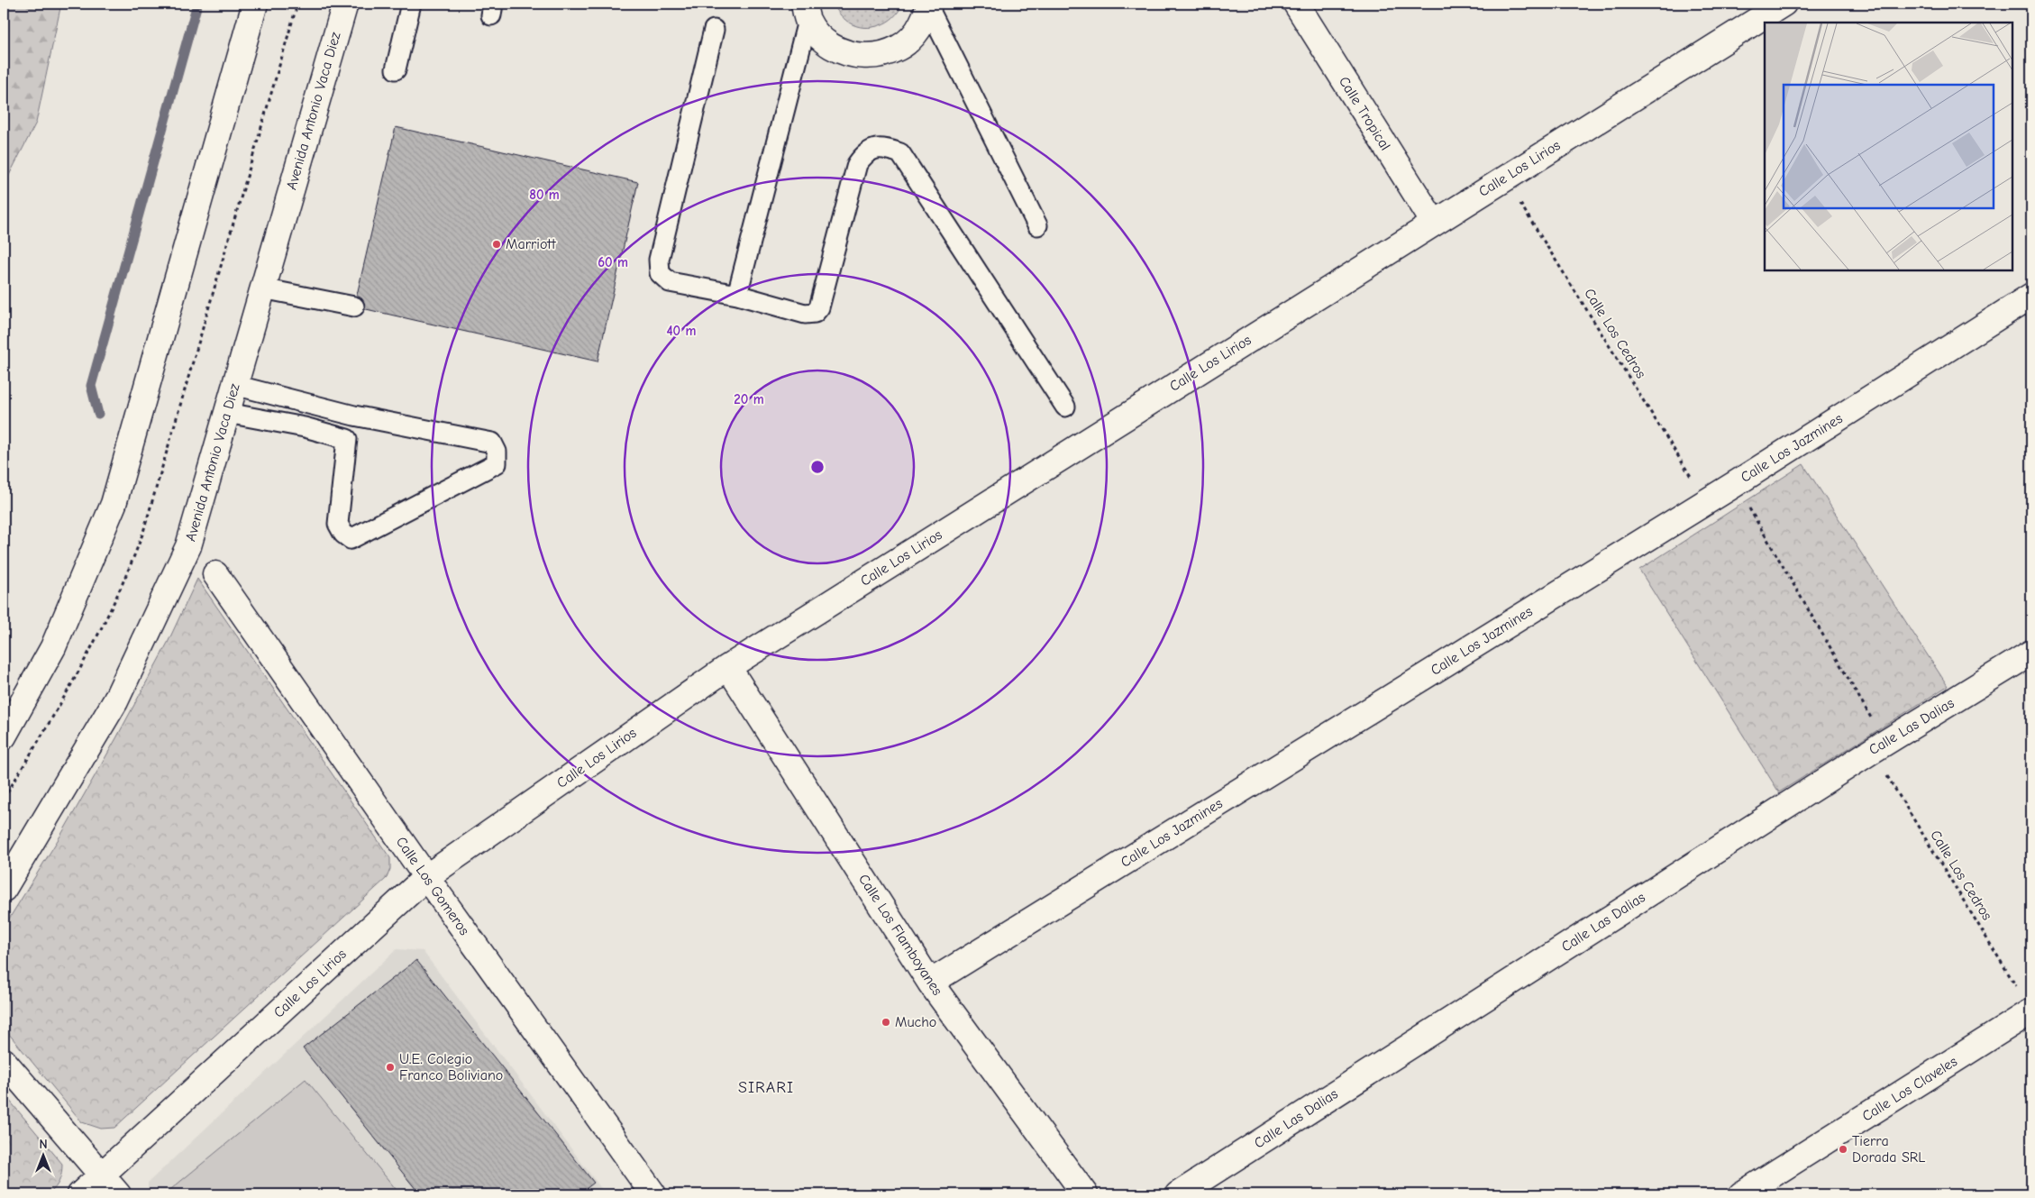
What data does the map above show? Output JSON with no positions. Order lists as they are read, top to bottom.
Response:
{
  "streets": {
    "main road": [
      "Avenida Antonio Vaca Diez",
      "Calle Tropical",
      "Calle Los Lirios",
      "Calle Los Jazmines",
      "Calle Las Dalias",
      "Calle Los Gomeros",
      "Calle Los Flamboyanes",
      "Calle Los Claveles"
    ],
    "path": ["Calle Los Cedros"]
  },
  "crossings": [
    ["Calle Tropical", "Calle Los Lirios"],
    ["Calle Los Lirios", "Calle Los Cedros"],
    ["Calle Los Lirios", "Calle Los Gomeros"],
    ["Calle Los Lirios", "Calle Los Flamboyanes"],
    ["Calle Los Cedros", "Calle Los Jazmines"],
    ["Calle Los Cedros", "Calle Las Dalias"],
    ["Calle Los Cedros", "Calle Los Claveles"],
    ["Calle Los Jazmines", "Calle Los Flamboyanes"]
  ],
  "districts": ["SIRARI"],
  "places": [
    "Marriott",
    "Mucho",
    "U.E. Colegio Franco Boliviano",
    "Tierra Dorada SRL"
  ],
  "north": "top",
  "rings": [
    "80 m",
    "60 m",
    "40 m",
    "20 m"
  ]
}
